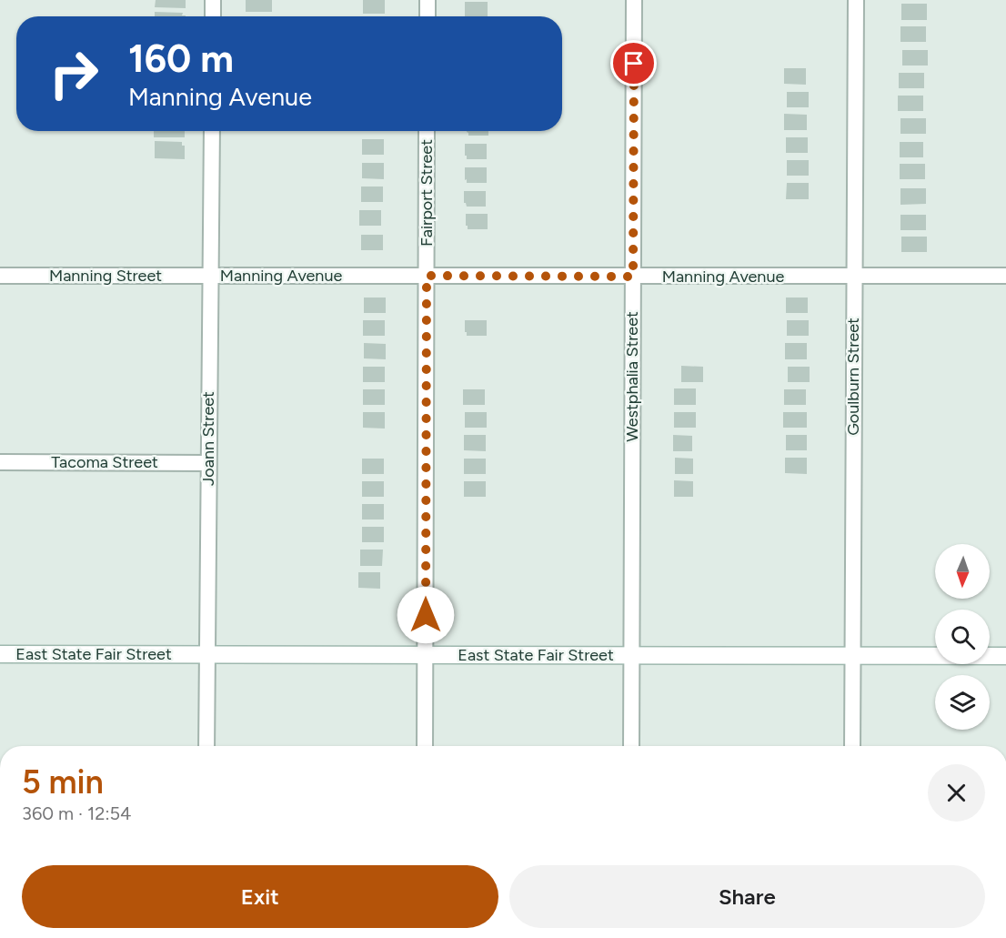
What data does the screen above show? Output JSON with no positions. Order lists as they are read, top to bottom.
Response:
{
  "streets": {
    "street": [
      "Fairport Street",
      "Manning Street",
      "Manning Avenue",
      "Westphalia Street",
      "Goulburn Street",
      "Joann Street",
      "Tacoma Street",
      "East State Fair Street"
    ]
  },
  "crossings": [
    ["Fairport Street", "Manning Avenue"],
    ["Fairport Street", "East State Fair Street"],
    ["Manning Street", "Manning Avenue"],
    ["Manning Street", "Joann Street"],
    ["Manning Avenue", "Westphalia Street"],
    ["Manning Avenue", "Goulburn Street"],
    ["Manning Avenue", "Joann Street"],
    ["Westphalia Street", "East State Fair Street"],
    ["Goulburn Street", "East State Fair Street"],
    ["Joann Street", "Tacoma Street"],
    ["Joann Street", "East State Fair Street"]
  ],
  "north": "bottom",
  "page": {
    "turn": ["160 m", "Manning Avenue"],
    "heading": ["5 min", "360 m · 12:54"],
    "buttons": ["Exit", "Share"]
  }
}
